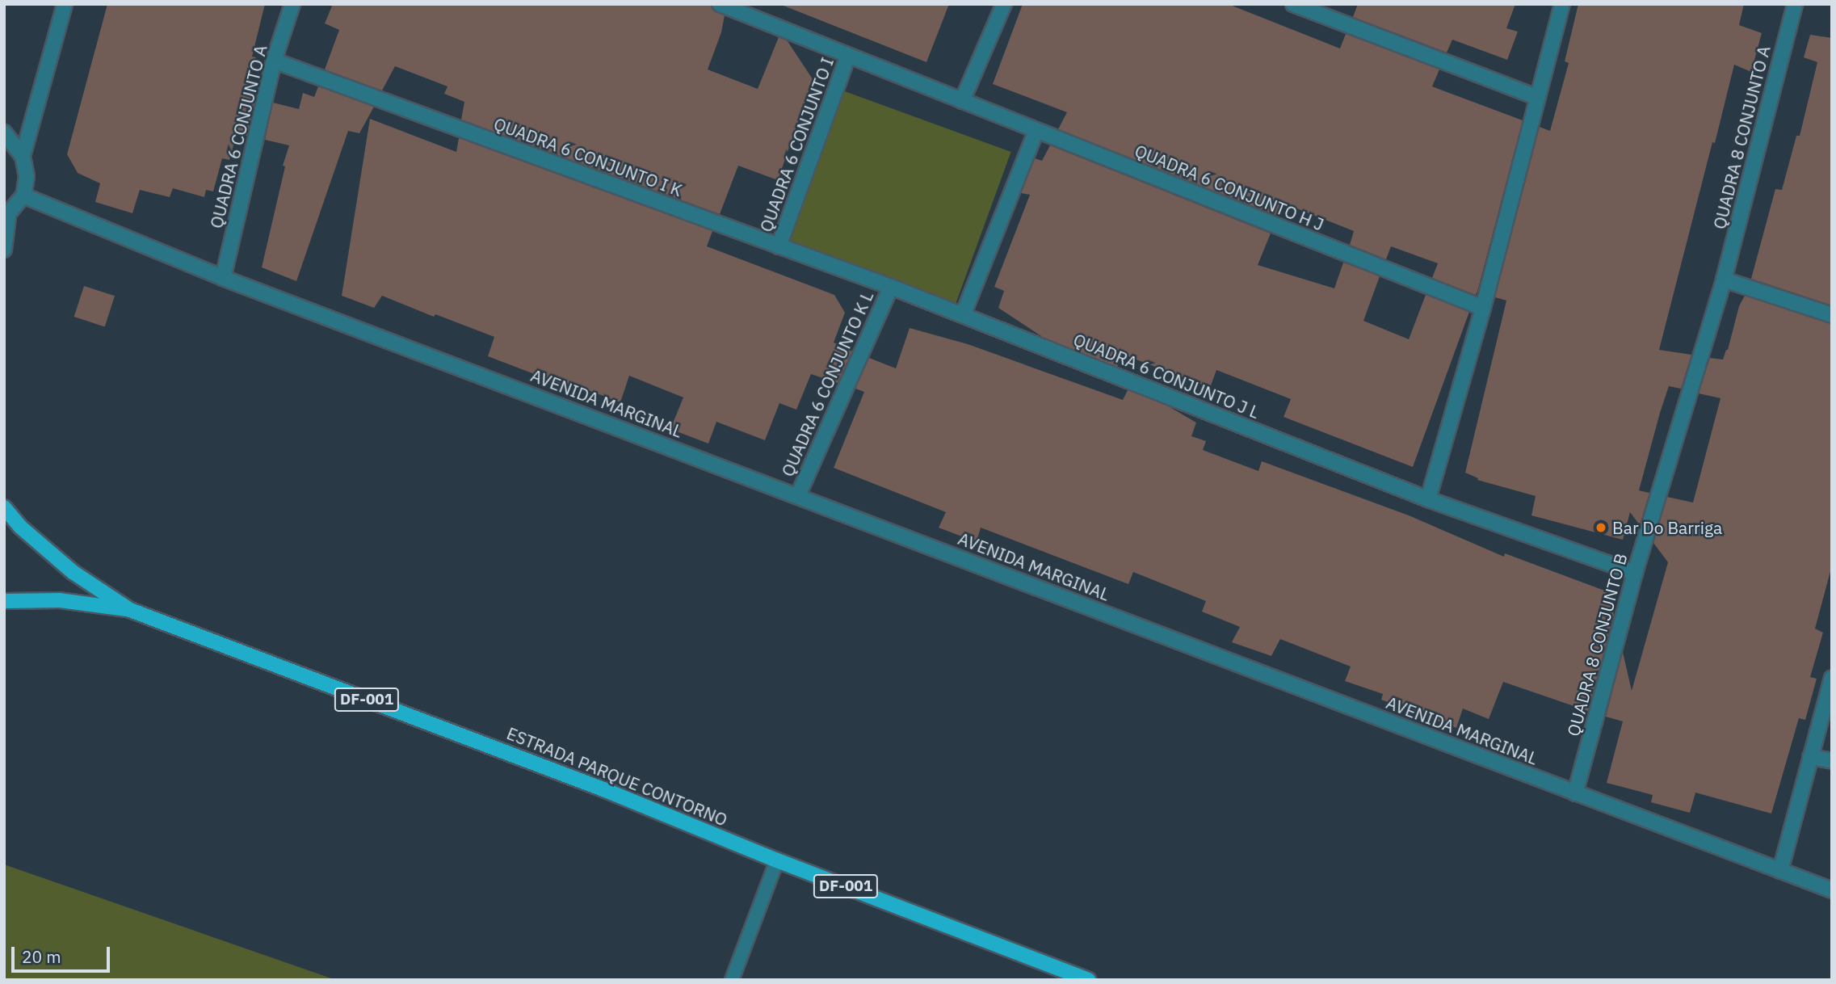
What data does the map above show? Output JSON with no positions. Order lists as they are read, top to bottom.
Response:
{
  "streets": {
    "main road": ["DF-001", "ESTRADA PARQUE CONTORNO"],
    "street": [
      "QUADRA 6 CONJUNTO A",
      "QUADRA 8 CONJUNTO A",
      "QUADRA 6 CONJUNTO I",
      "QUADRA 6 CONJUNTO I K",
      "QUADRA 6 CONJUNTO H J",
      "QUADRA 6 CONJUNTO J L",
      "QUADRA 6 CONJUNTO K L",
      "AVENIDA MARGINAL",
      "QUADRA 8 CONJUNTO B"
    ]
  },
  "crossings": [
    ["QUADRA 6 CONJUNTO A", "QUADRA 6 CONJUNTO I K"],
    ["QUADRA 6 CONJUNTO A", "AVENIDA MARGINAL"],
    ["QUADRA 8 CONJUNTO A", "QUADRA 8 CONJUNTO B"],
    ["QUADRA 6 CONJUNTO I", "QUADRA 6 CONJUNTO I K"],
    ["QUADRA 6 CONJUNTO I", "QUADRA 6 CONJUNTO H J"],
    ["QUADRA 6 CONJUNTO I K", "QUADRA 6 CONJUNTO J L"],
    ["QUADRA 6 CONJUNTO I K", "QUADRA 6 CONJUNTO K L"],
    ["QUADRA 6 CONJUNTO J L", "QUADRA 6 CONJUNTO K L"],
    ["QUADRA 6 CONJUNTO J L", "QUADRA 8 CONJUNTO B"],
    ["QUADRA 6 CONJUNTO K L", "AVENIDA MARGINAL"],
    ["AVENIDA MARGINAL", "QUADRA 8 CONJUNTO B"]
  ],
  "places": ["Bar Do Barriga"],
  "scale_bar": "20 m"
}
